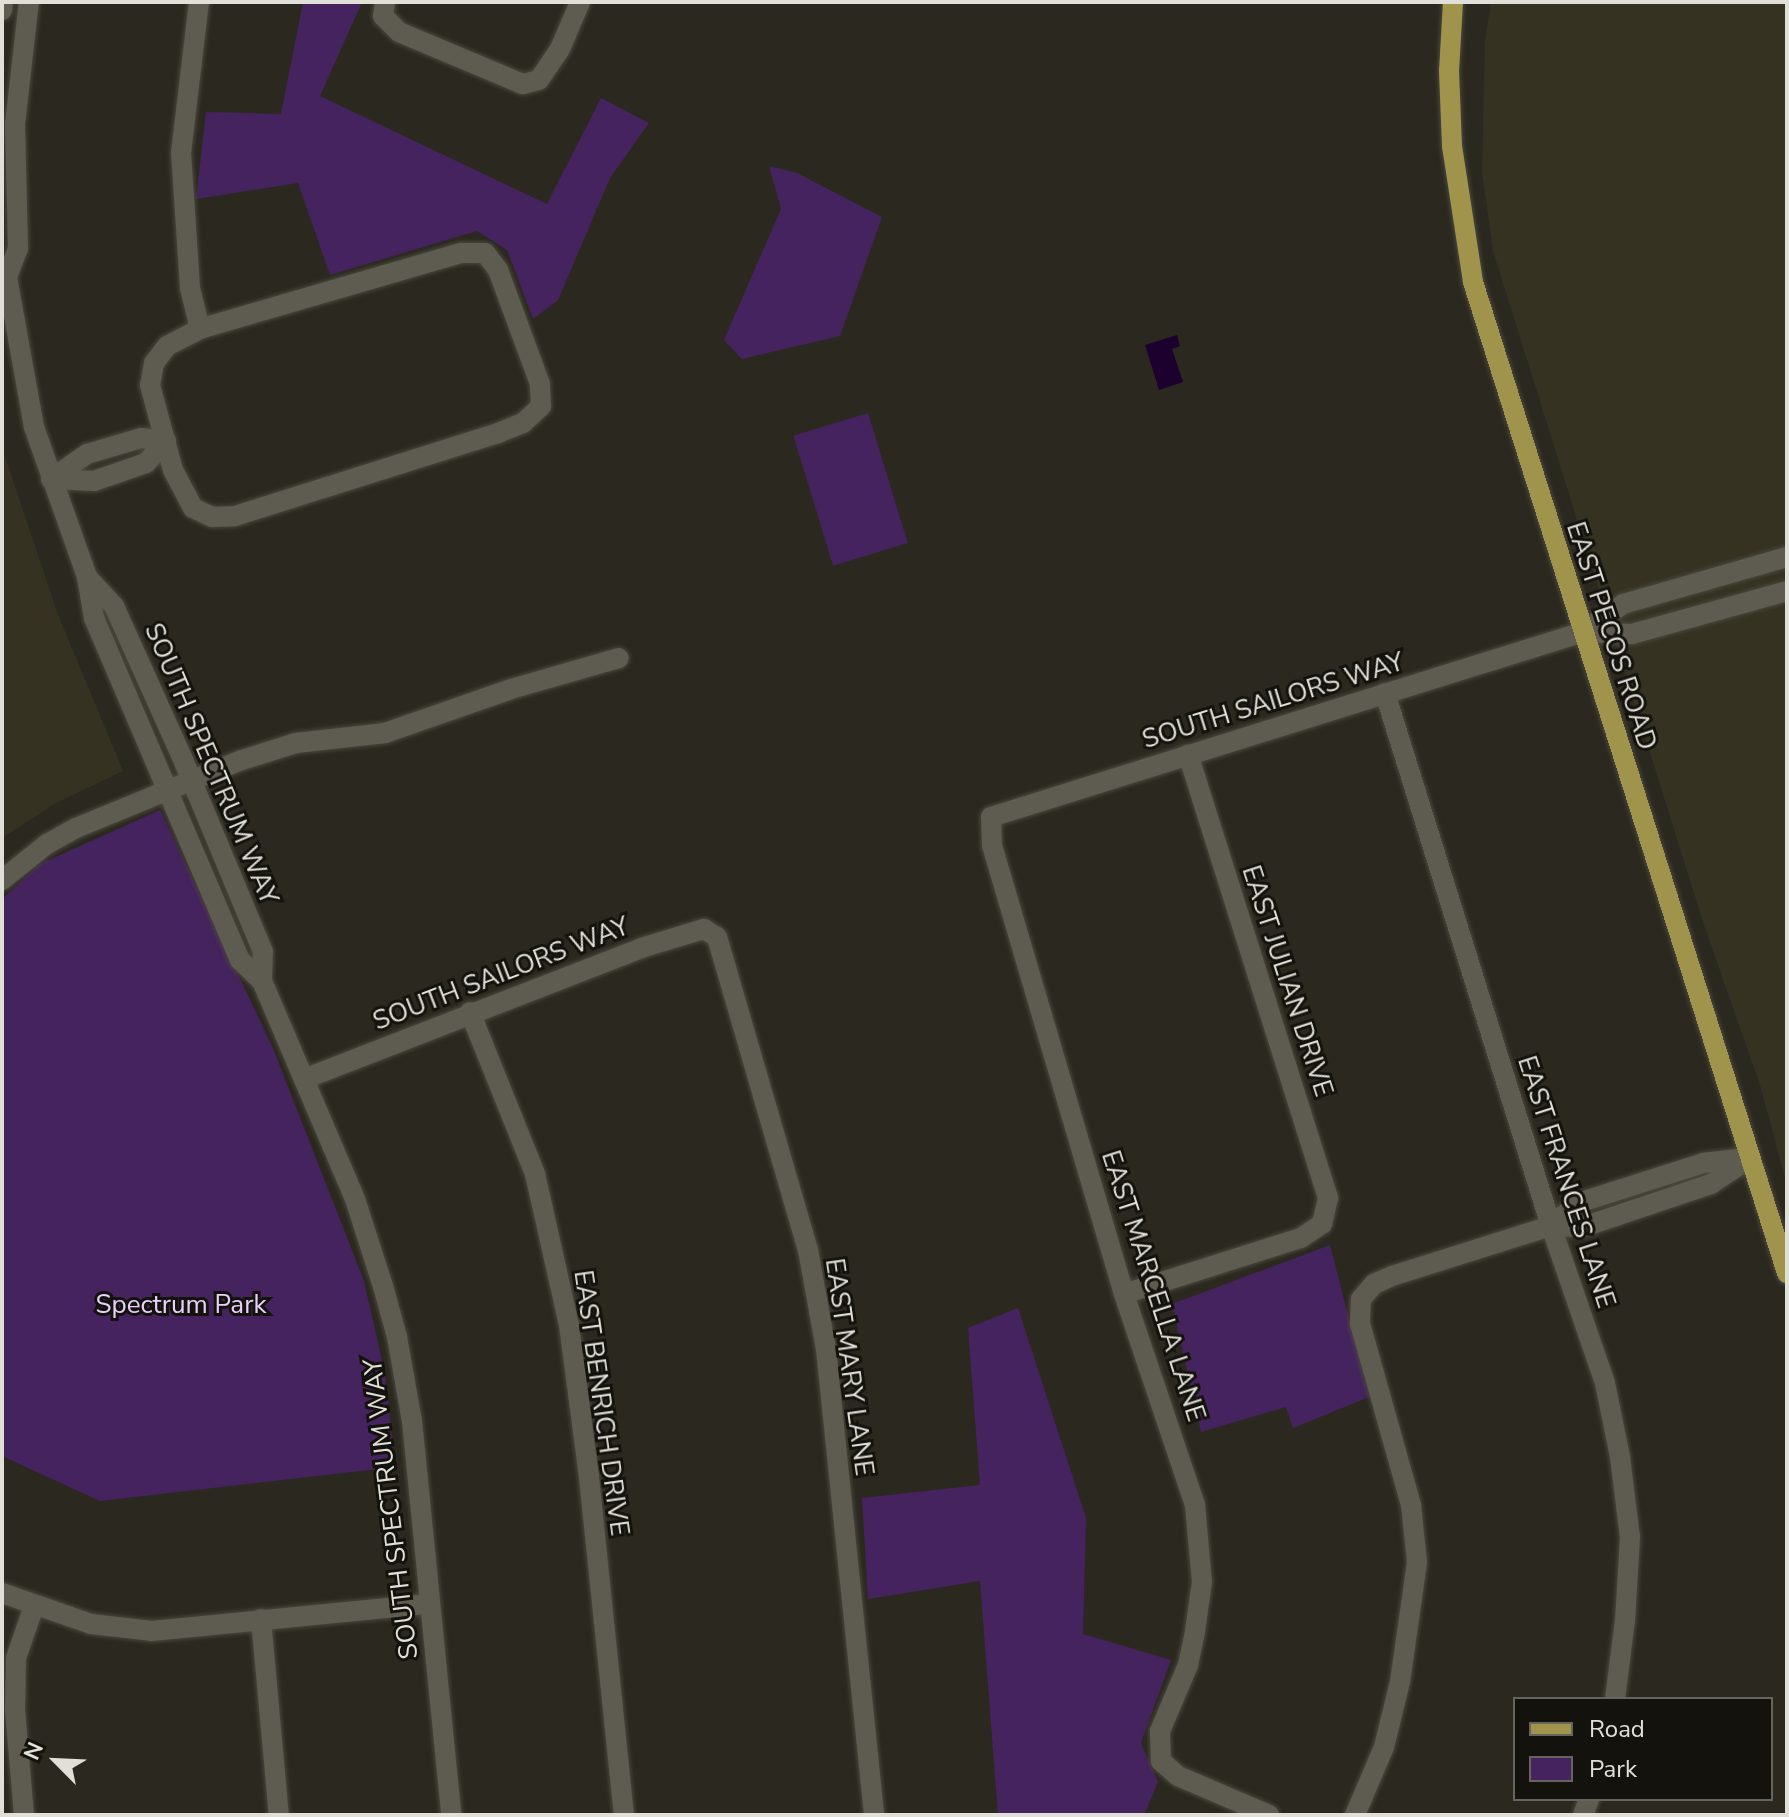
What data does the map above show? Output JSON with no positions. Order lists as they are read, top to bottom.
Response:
{
  "streets": {
    "main road": ["EAST PECOS ROAD"],
    "street": [
      "SOUTH SAILORS WAY",
      "SOUTH SPECTRUM WAY",
      "EAST JULIAN DRIVE",
      "EAST FRANCES LANE",
      "EAST MARCELLA LANE",
      "EAST MARY LANE",
      "EAST BENRICH DRIVE"
    ]
  },
  "crossings": [
    ["EAST PECOS ROAD", "SOUTH SAILORS WAY"],
    ["SOUTH SAILORS WAY", "SOUTH SPECTRUM WAY"],
    ["SOUTH SAILORS WAY", "EAST JULIAN DRIVE"],
    ["SOUTH SAILORS WAY", "EAST FRANCES LANE"],
    ["SOUTH SAILORS WAY", "EAST MARCELLA LANE"],
    ["SOUTH SAILORS WAY", "EAST MARY LANE"],
    ["SOUTH SAILORS WAY", "EAST BENRICH DRIVE"],
    ["EAST JULIAN DRIVE", "EAST MARCELLA LANE"]
  ],
  "parks": ["Spectrum Park"],
  "legend": ["Road", "Park"],
  "north": "top left"
}
